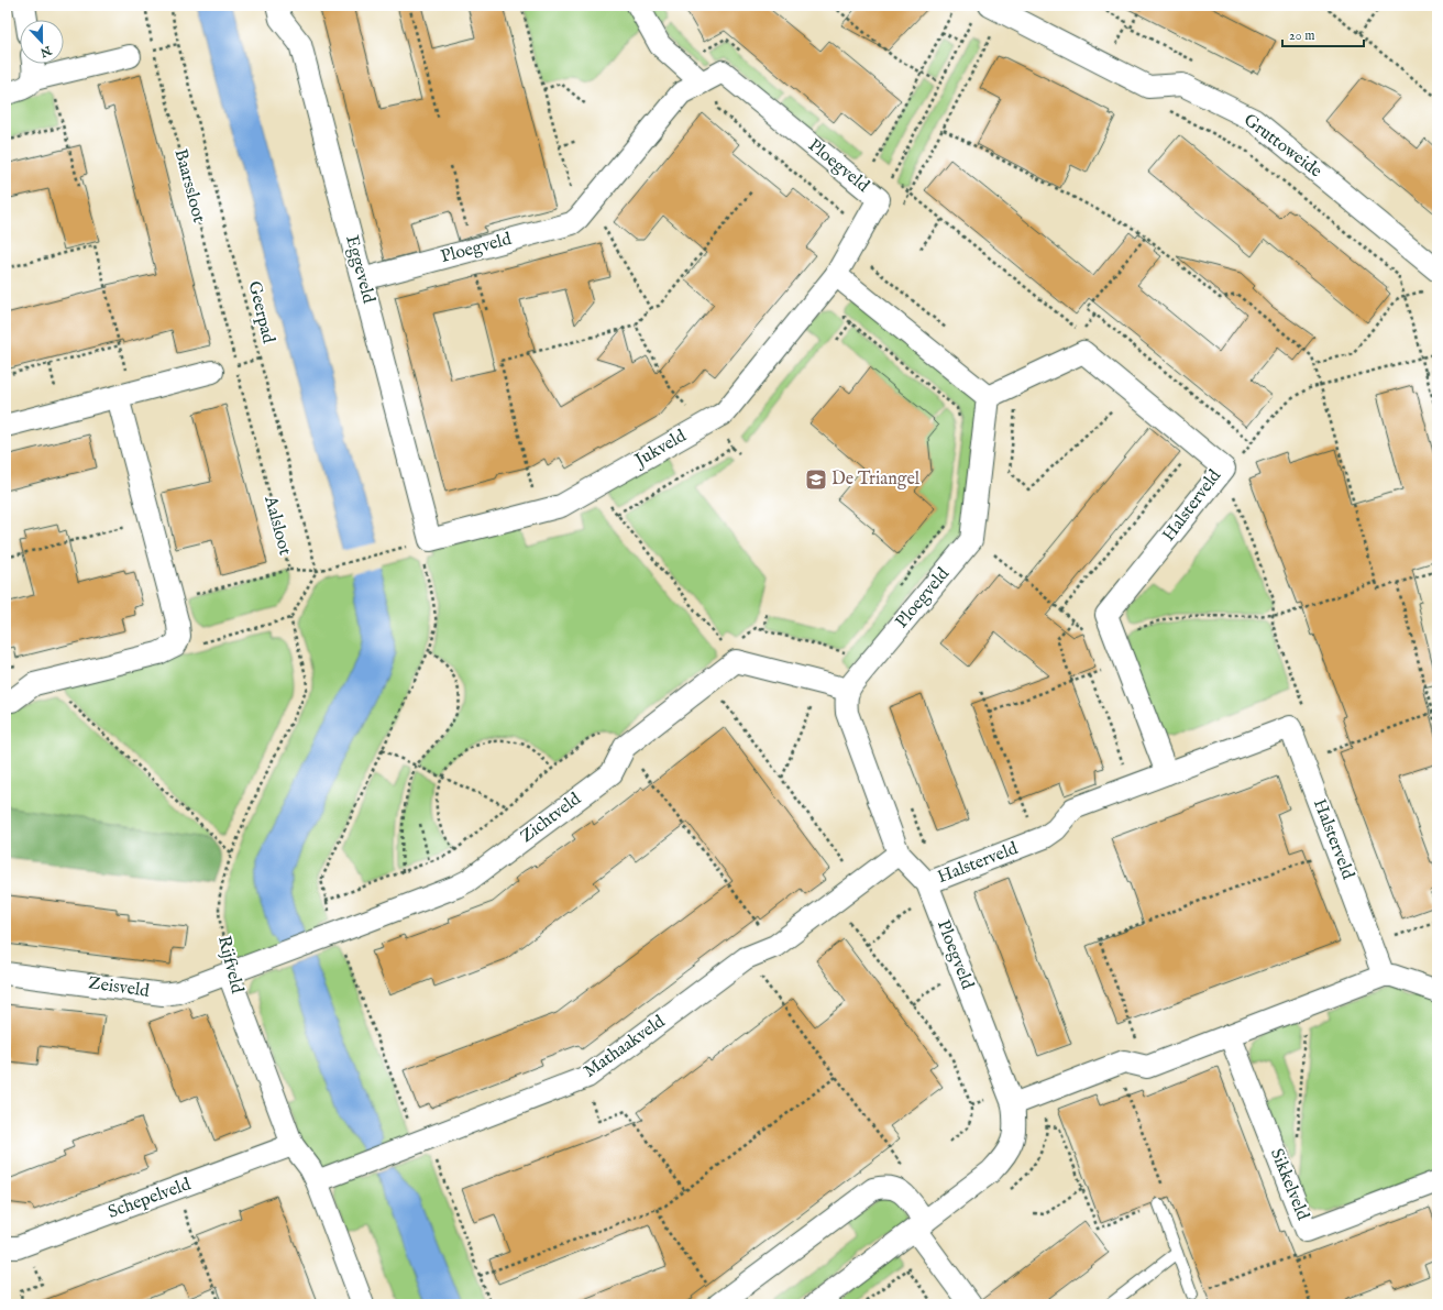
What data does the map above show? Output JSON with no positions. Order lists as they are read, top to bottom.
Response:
{
  "streets": {
    "street": [
      "Gruttoweide",
      "Ploegveld",
      "Eggeveld",
      "Jukveld",
      "Halsterveld",
      "Zichtveld",
      "Rijfveld",
      "Zeisveld",
      "Mathaakveld",
      "Sikkelveld",
      "Schepelveld"
    ],
    "path": ["Baarssloot", "Geerpad", "Aalsloot"]
  },
  "crossings": [
    ["Ploegveld", "Eggeveld"],
    ["Ploegveld", "Jukveld"],
    ["Ploegveld", "Halsterveld"],
    ["Ploegveld", "Mathaakveld"],
    ["Eggeveld", "Jukveld"],
    ["Zichtveld", "Rijfveld"],
    ["Zichtveld", "Zeisveld"],
    ["Rijfveld", "Zeisveld"],
    ["Rijfveld", "Mathaakveld"],
    ["Rijfveld", "Schepelveld"]
  ],
  "places": {
    "school or university": ["De Triangel"]
  },
  "scale_bar": "20 m",
  "north": "bottom"
}
